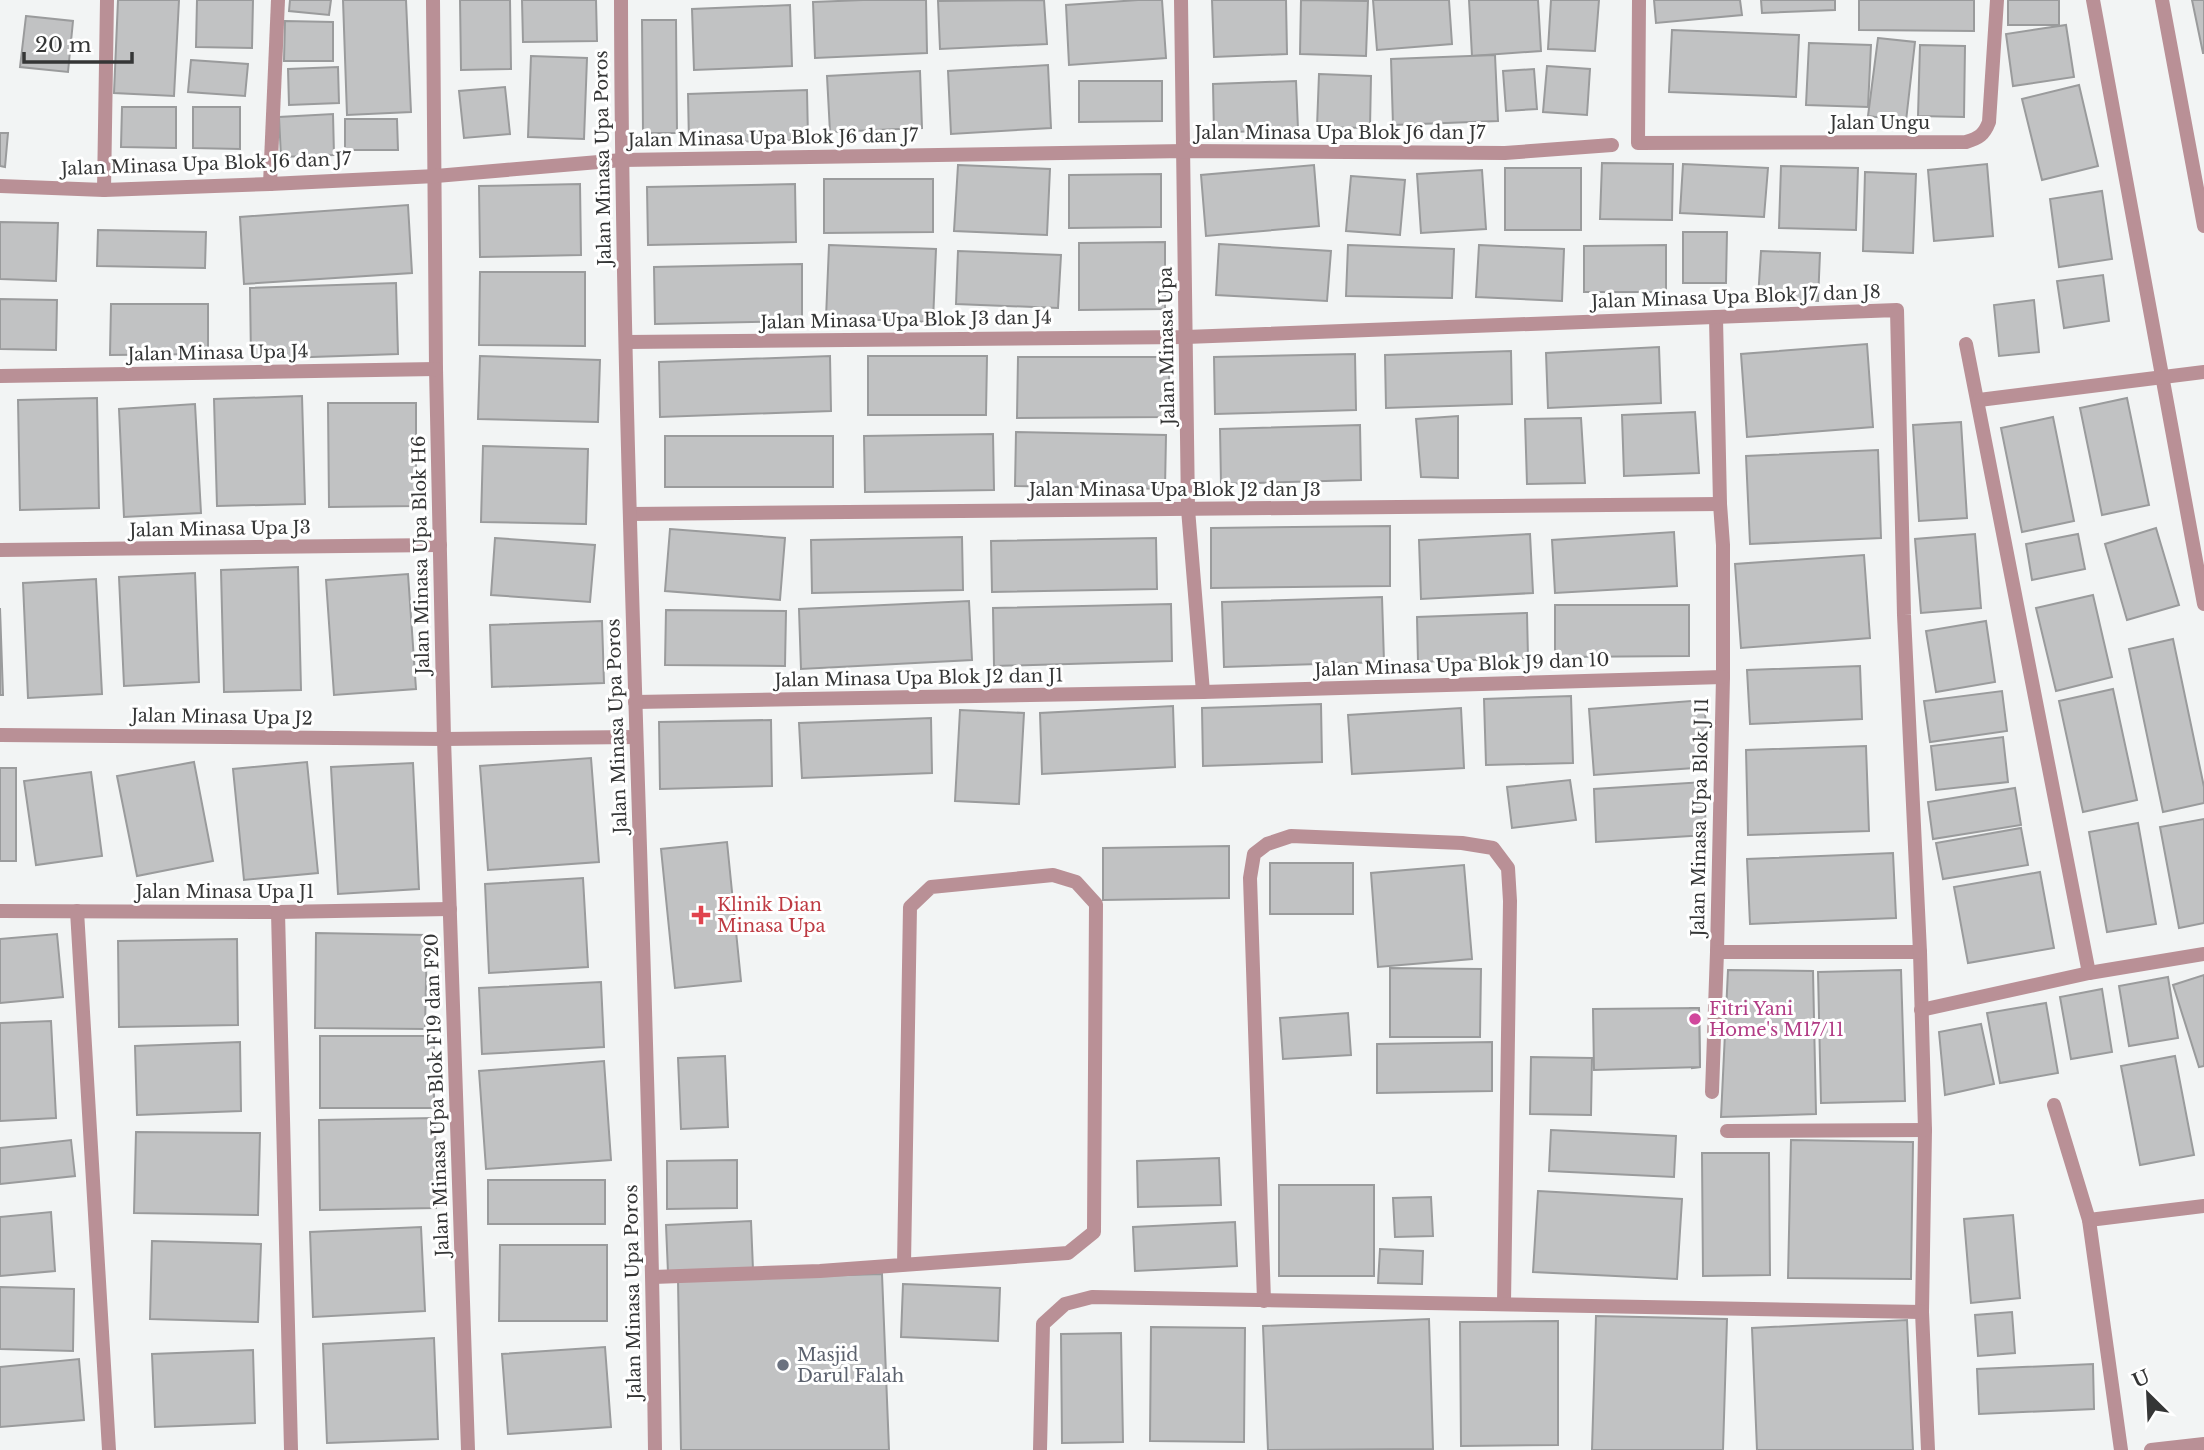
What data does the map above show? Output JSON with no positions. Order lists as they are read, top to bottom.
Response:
{
  "streets": {
    "street": [
      "Jalan Ungu",
      "Jalan Minasa Upa Blok J6 dan J7",
      "Jalan Minasa Upa Poros",
      "Jalan Minasa Upa Blok J7 dan J8",
      "Jalan Minasa Upa Blok J3 dan J4",
      "Jalan Minasa Upa",
      "Jalan Minasa Upa J4",
      "Jalan Minasa Upa Blok J2 dan J3",
      "Jalan Minasa Upa J3",
      "Jalan Minasa Upa Blok H6",
      "Jalan Minasa Upa Blok J9 dan 10",
      "Jalan Minasa Upa Blok J2 dan J1",
      "Jalan Minasa Upa J2",
      "Jalan Minasa Upa Blok J 11",
      "Jalan Minasa Upa J1",
      "Jalan Minasa Upa Blok F19 dan F20"
    ]
  },
  "crossings": [
    ["Jalan Minasa Upa Blok J6 dan J7", "Jalan Minasa Upa Poros"],
    ["Jalan Minasa Upa Blok J6 dan J7", "Jalan Minasa Upa"],
    ["Jalan Minasa Upa Blok J6 dan J7", "Jalan Minasa Upa Blok H6"],
    ["Jalan Minasa Upa Poros", "Jalan Minasa Upa Blok J3 dan J4"],
    ["Jalan Minasa Upa Poros", "Jalan Minasa Upa Blok J2 dan J3"],
    ["Jalan Minasa Upa Poros", "Jalan Minasa Upa Blok J2 dan J1"],
    ["Jalan Minasa Upa Poros", "Jalan Minasa Upa J2"],
    ["Jalan Minasa Upa Blok J7 dan J8", "Jalan Minasa Upa Blok J3 dan J4"],
    ["Jalan Minasa Upa Blok J7 dan J8", "Jalan Minasa Upa"],
    ["Jalan Minasa Upa Blok J7 dan J8", "Jalan Minasa Upa Blok J 11"],
    ["Jalan Minasa Upa Blok J3 dan J4", "Jalan Minasa Upa"],
    ["Jalan Minasa Upa", "Jalan Minasa Upa Blok J2 dan J3"],
    ["Jalan Minasa Upa", "Jalan Minasa Upa Blok J9 dan 10"],
    ["Jalan Minasa Upa", "Jalan Minasa Upa Blok J2 dan J1"],
    ["Jalan Minasa Upa J4", "Jalan Minasa Upa Blok H6"],
    ["Jalan Minasa Upa Blok J2 dan J3", "Jalan Minasa Upa Blok J 11"],
    ["Jalan Minasa Upa J3", "Jalan Minasa Upa Blok H6"],
    ["Jalan Minasa Upa Blok H6", "Jalan Minasa Upa J2"],
    ["Jalan Minasa Upa Blok H6", "Jalan Minasa Upa Blok F19 dan F20"],
    ["Jalan Minasa Upa Blok J9 dan 10", "Jalan Minasa Upa Blok J2 dan J1"],
    ["Jalan Minasa Upa Blok J9 dan 10", "Jalan Minasa Upa Blok J 11"],
    ["Jalan Minasa Upa J2", "Jalan Minasa Upa Blok F19 dan F20"],
    ["Jalan Minasa Upa J1", "Jalan Minasa Upa Blok F19 dan F20"]
  ],
  "places": {
    "health": ["Klinik Dian Minasa Upa"],
    "other": ["Fitri Yani Home's M17/11", "Masjid Darul Falah"]
  },
  "scale_bar": "20 m",
  "north": "top left"
}
